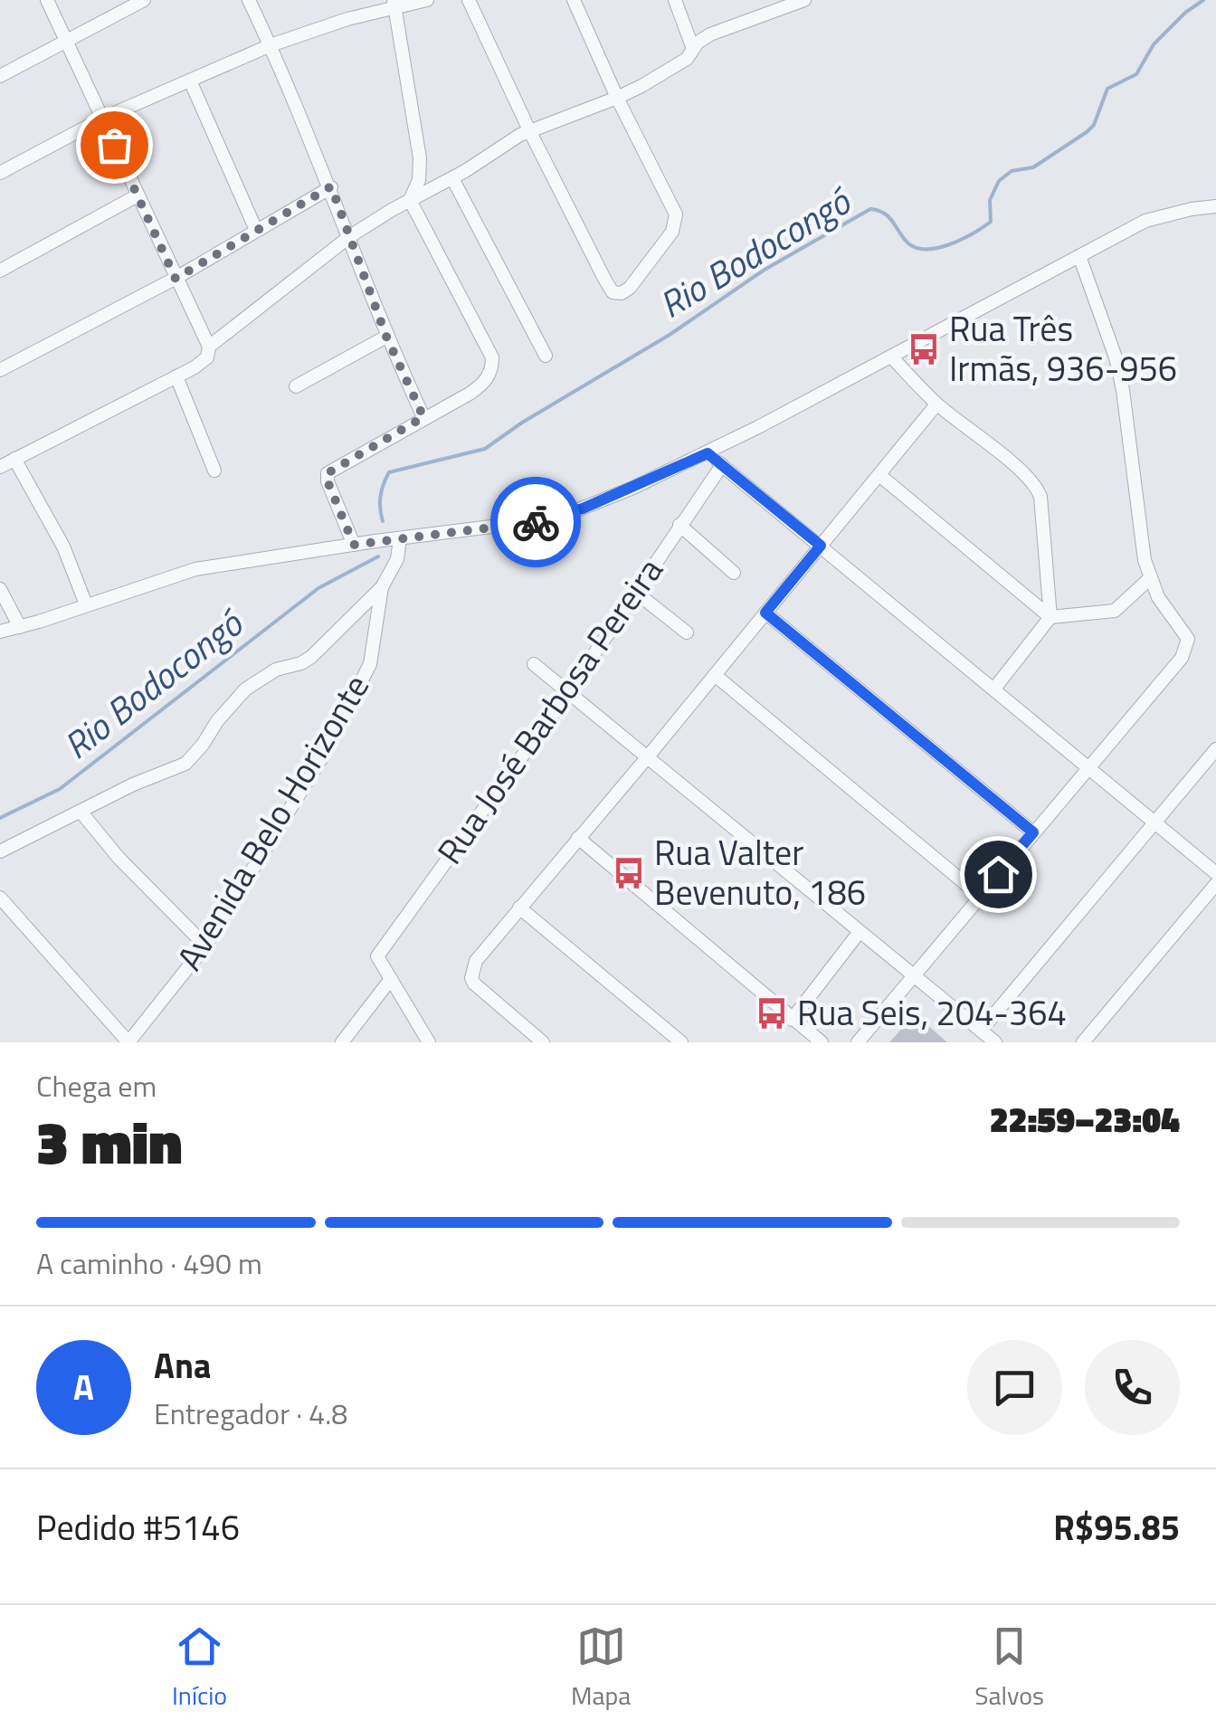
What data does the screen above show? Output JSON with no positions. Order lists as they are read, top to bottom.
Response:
{
  "streets": {
    "street": ["Rua José Barbosa Pereira", "Avenida Belo Horizonte"]
  },
  "water": ["Rio Bodocongó"],
  "places": {
    "bus stop": ["Rua Três Irmãs, 936-956", "Rua Valter Bevenuto, 186", "Rua Seis, 204-364"]
  },
  "page": {
    "heading": ["3 min", "Chega em", "22:59–23:04"],
    "panel": [
      "Ana",
      "Entregador · 4.8",
      "Pedido #5146",
      "R$95.85"
    ],
    "bar": "A caminho · 490 m",
    "round": "A",
    "tabs": ["Início", "Mapa", "Salvos"]
  }
}
